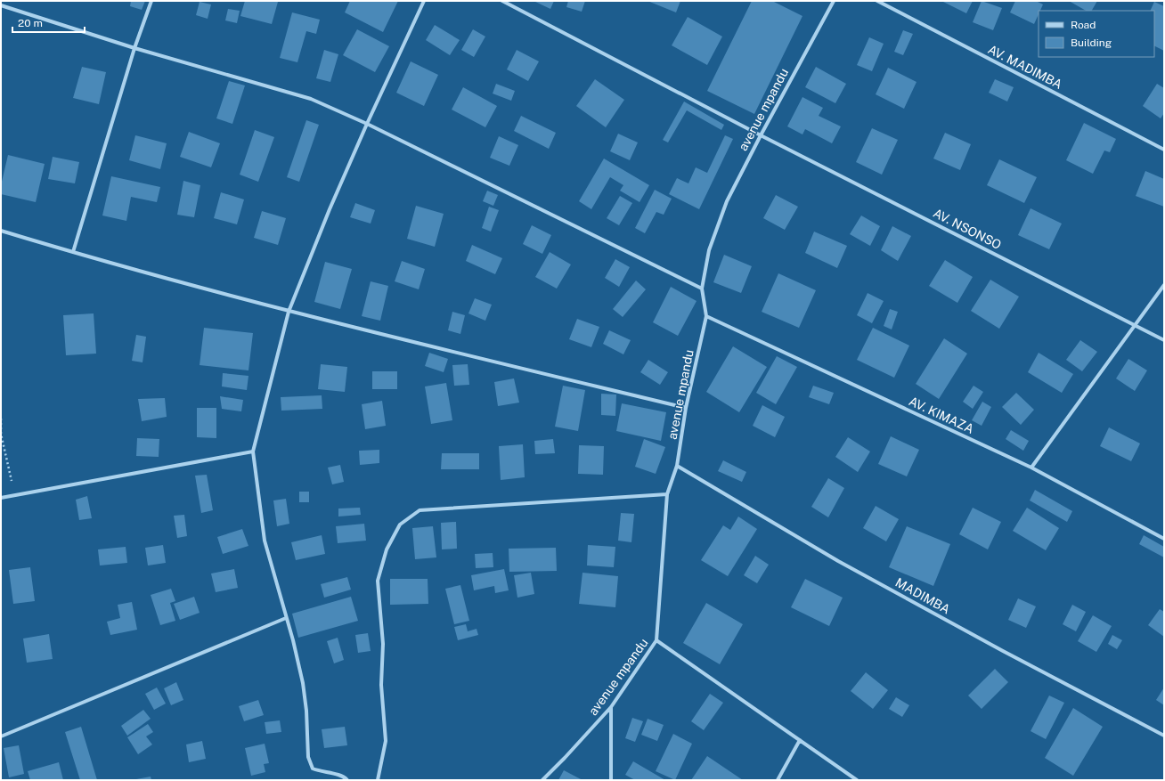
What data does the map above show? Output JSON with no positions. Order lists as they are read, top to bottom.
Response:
{
  "streets": {
    "street": [
      "AV. MADIMBA",
      "avenue mpandu",
      "AV. NSONSO",
      "AV. KIMAZA",
      "MADIMBA"
    ]
  },
  "crossings": [
    ["avenue mpandu", "AV. NSONSO"],
    ["avenue mpandu", "AV. KIMAZA"],
    ["avenue mpandu", "MADIMBA"]
  ],
  "legend": ["Road", "Building"],
  "scale_bar": "20 m"
}
